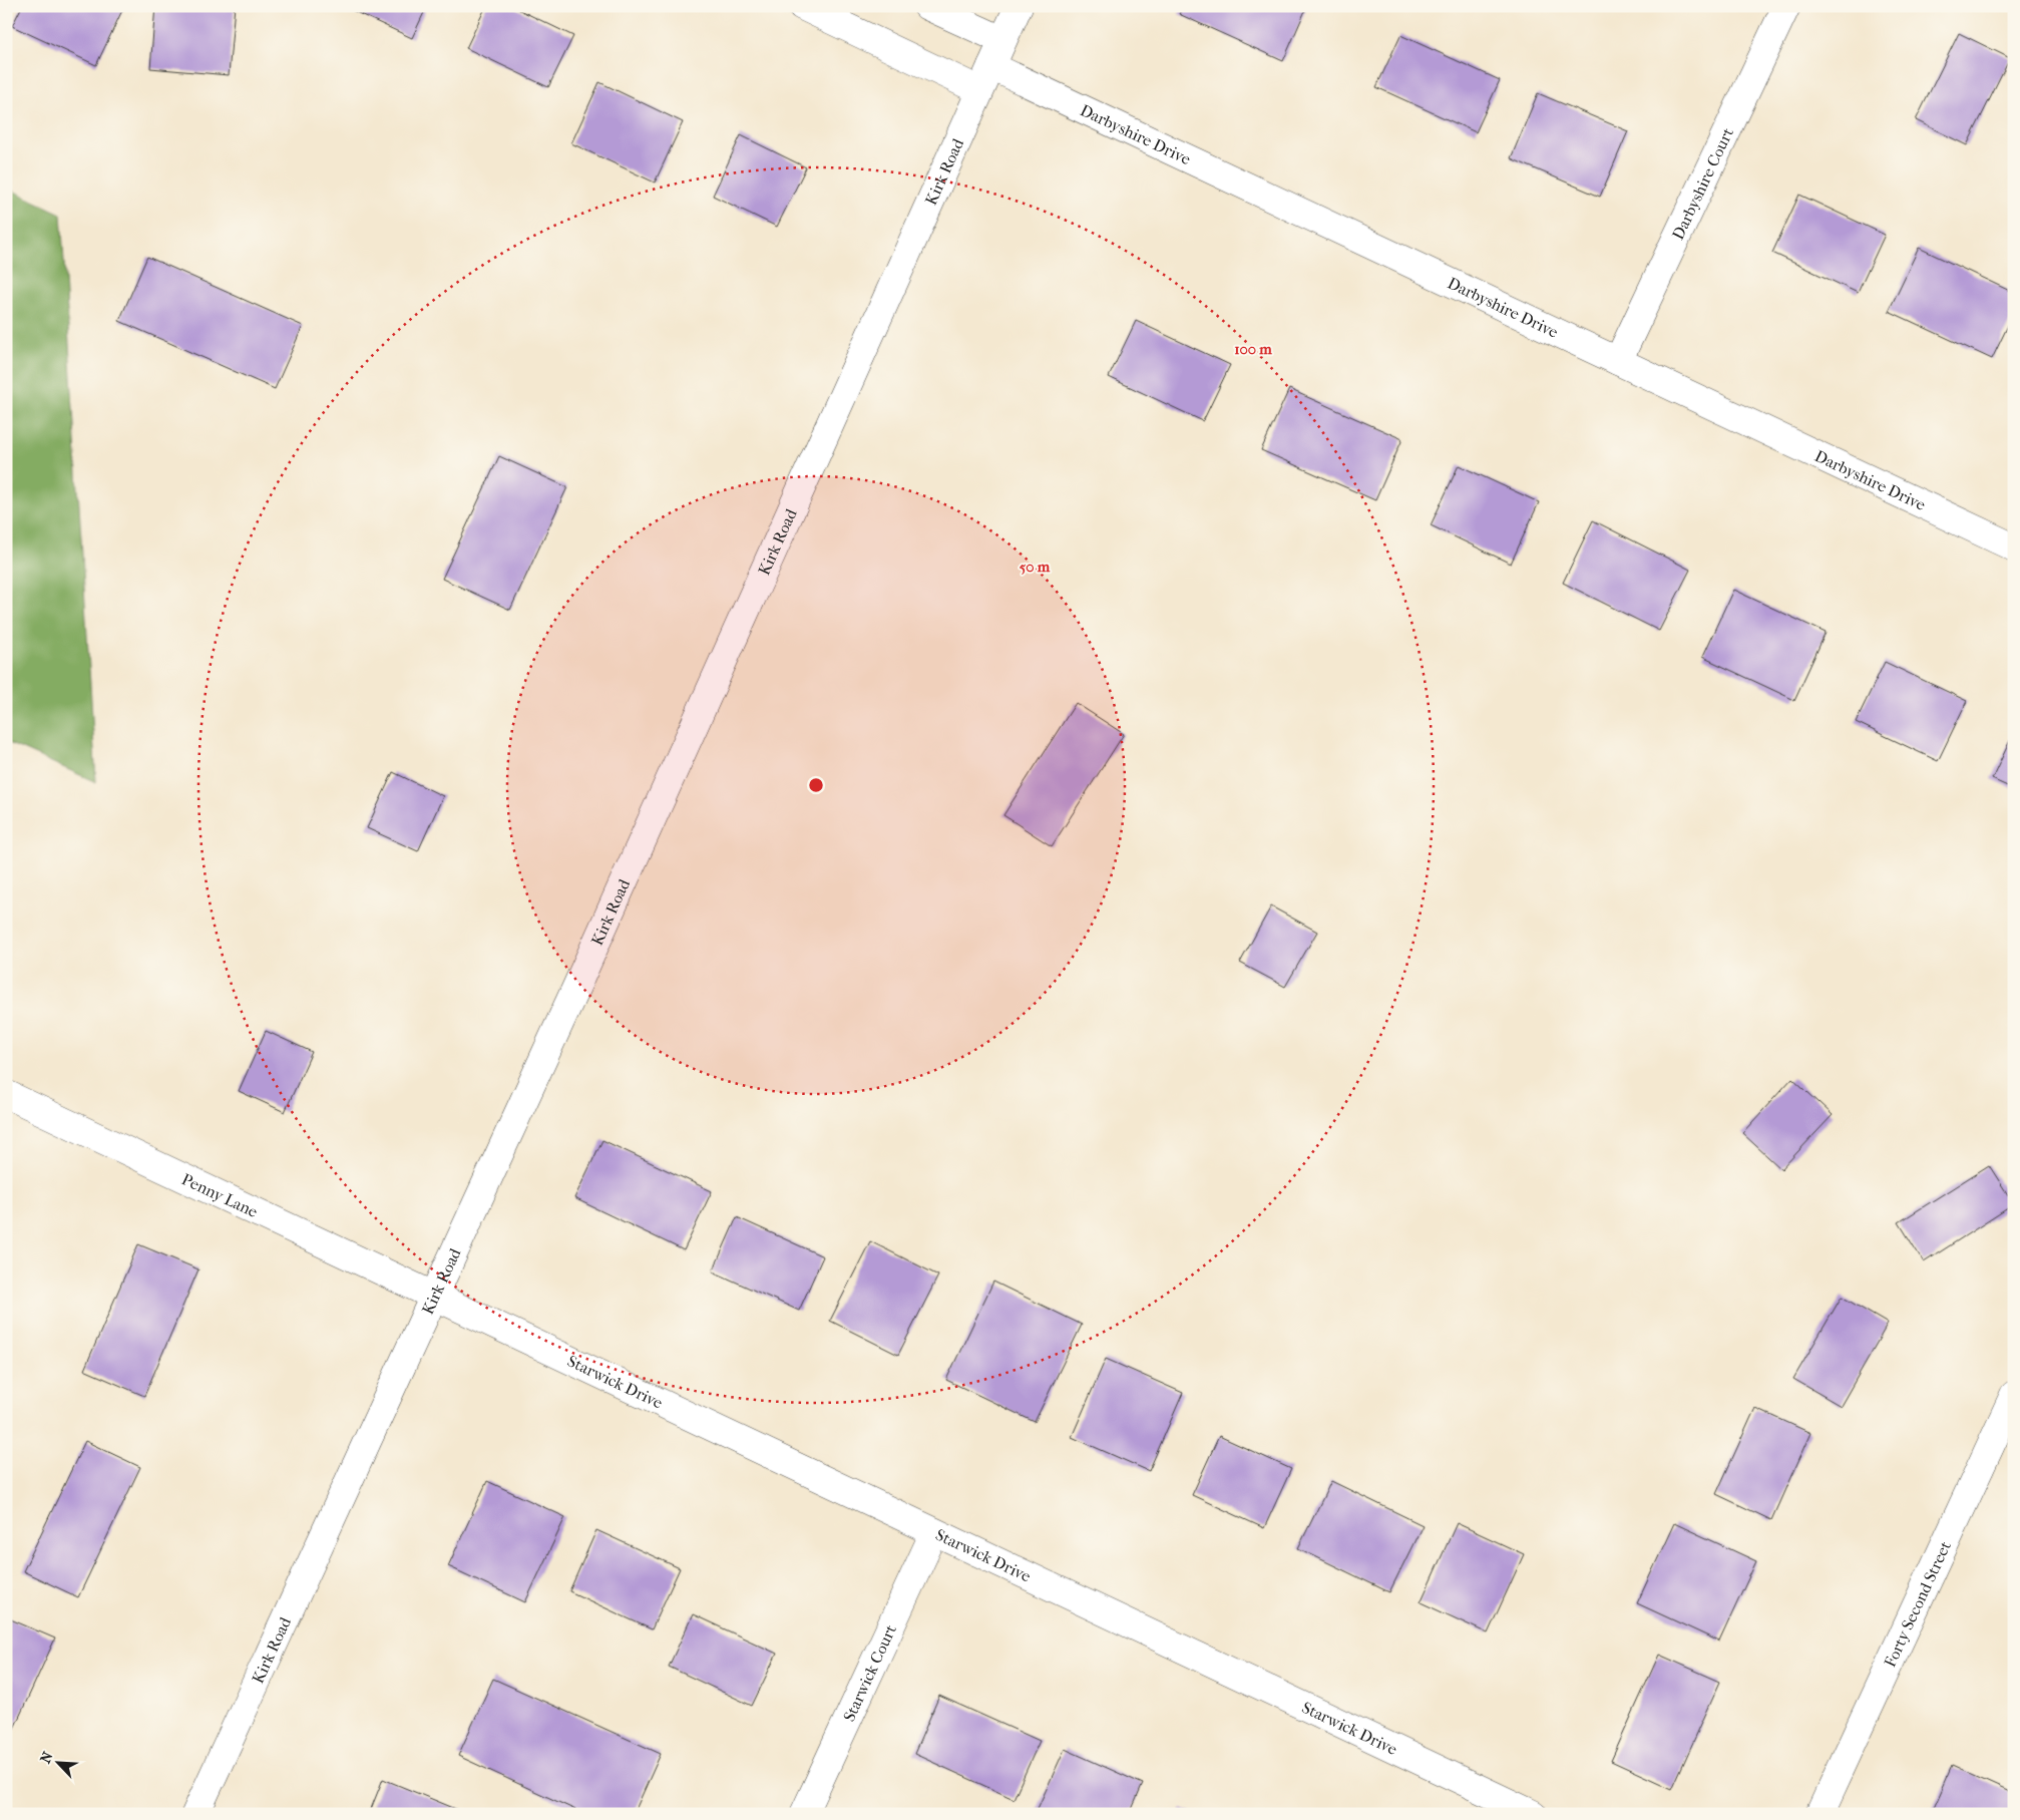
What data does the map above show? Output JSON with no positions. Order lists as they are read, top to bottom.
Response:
{
  "streets": {
    "street": [
      "Darbyshire Drive",
      "Kirk Road",
      "Darbyshire Court",
      "Penny Lane",
      "Starwick Drive",
      "Forty Second Street",
      "Starwick Court"
    ]
  },
  "crossings": [
    ["Darbyshire Drive", "Kirk Road"],
    ["Darbyshire Drive", "Darbyshire Court"],
    ["Kirk Road", "Penny Lane"],
    ["Kirk Road", "Starwick Drive"],
    ["Penny Lane", "Starwick Drive"],
    ["Starwick Drive", "Starwick Court"]
  ],
  "north": "top left",
  "rings": ["100 m", "50 m"]
}
